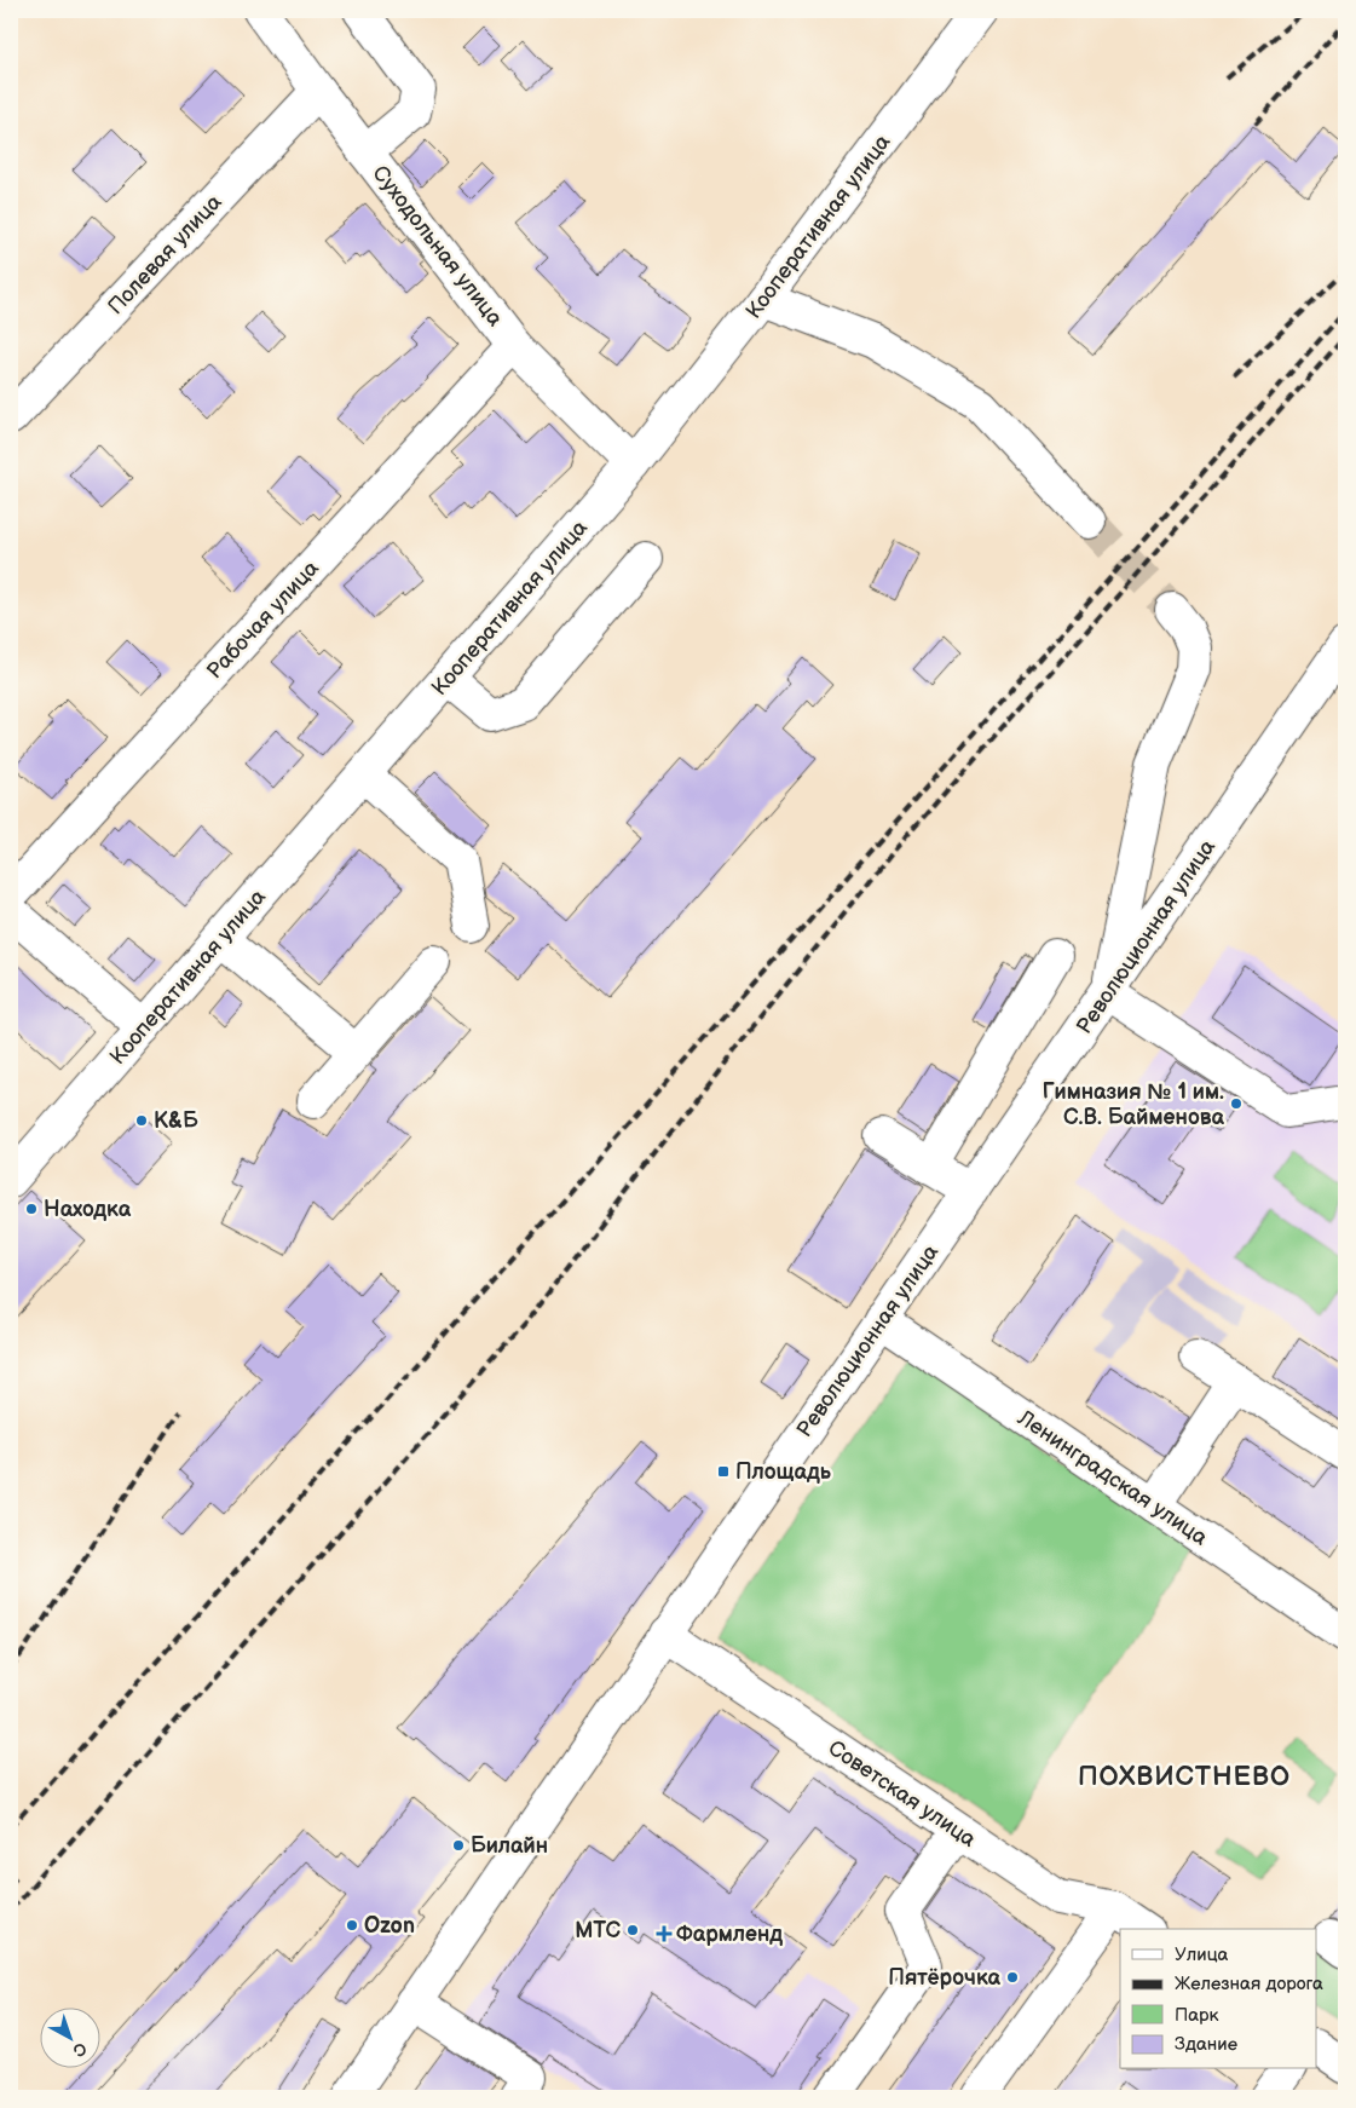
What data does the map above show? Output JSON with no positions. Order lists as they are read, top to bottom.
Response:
{
  "streets": {
    "street": [
      "Кооперативная улица",
      "Суходольная улица",
      "Полевая улица",
      "Рабочая улица",
      "Революционная улица",
      "Ленинградская улица",
      "Советская улица"
    ]
  },
  "crossings": [
    ["Кооперативная улица", "Суходольная улица"],
    ["Суходольная улица", "Полевая улица"],
    ["Суходольная улица", "Рабочая улица"],
    ["Революционная улица", "Ленинградская улица"],
    ["Революционная улица", "Советская улица"]
  ],
  "districts": ["ПОХВИСТНЕВО"],
  "places": {
    "other": [
      "Гимназия № 1 им. С.В. Байменова",
      "К&Б",
      "Находка",
      "Билайн",
      "Ozon",
      "МТС",
      "Пятёрочка"
    ],
    "transit": ["Площадь"],
    "health": ["Фармленд"]
  },
  "legend": [
    "Улица",
    "Железная дорога",
    "Парк",
    "Здание"
  ],
  "north": "bottom right"
}
